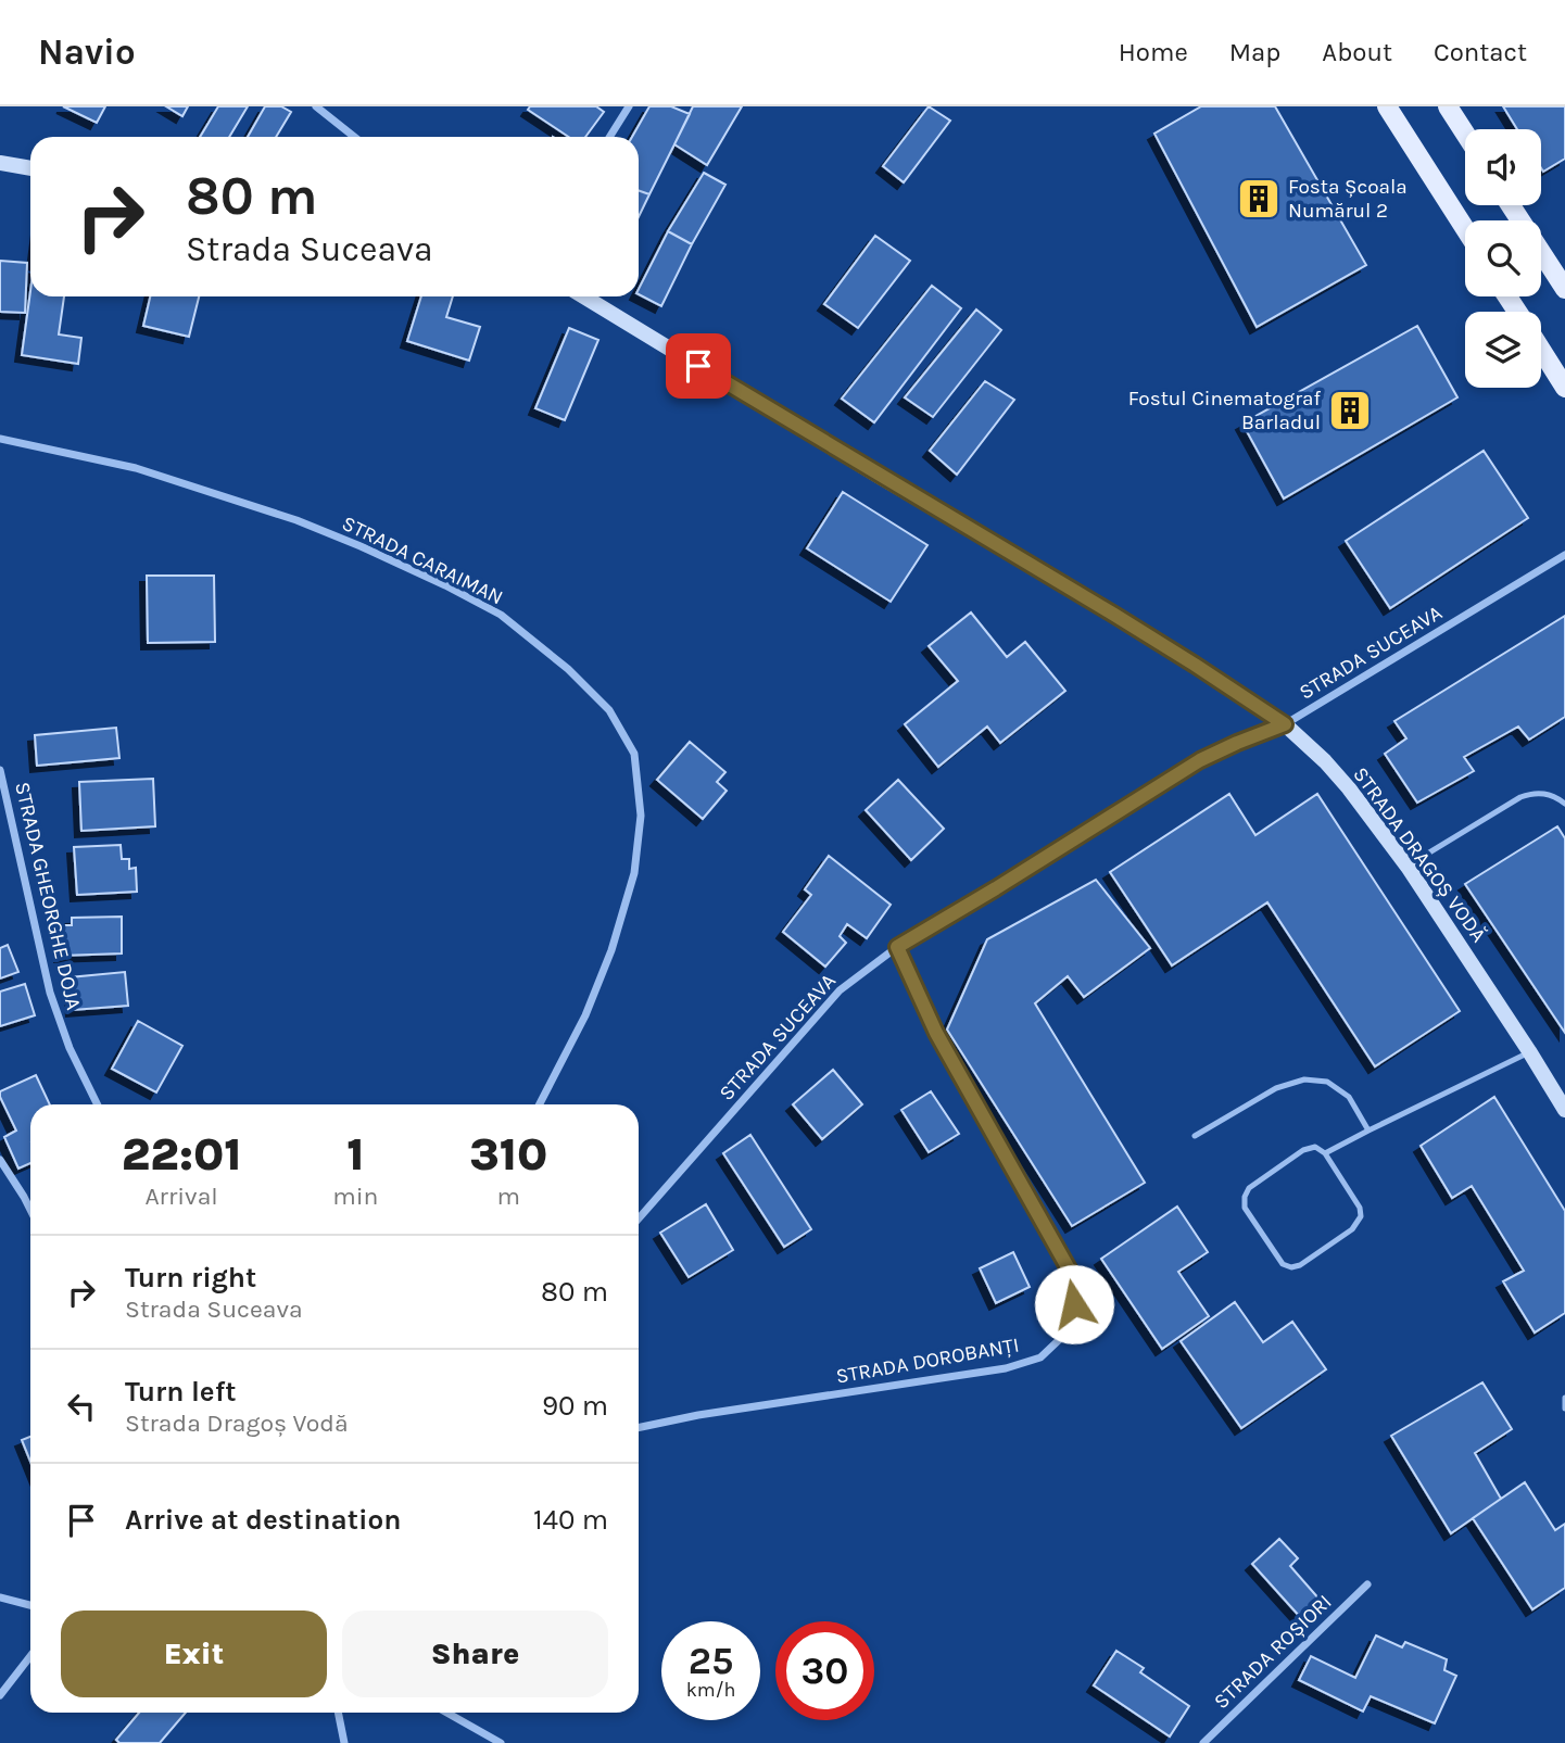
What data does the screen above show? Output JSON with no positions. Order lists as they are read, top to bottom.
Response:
{
  "streets": {
    "main road": ["STRADA DRAGOȘ VODĂ"],
    "street": [
      "STRADA CARAIMAN",
      "STRADA SUCEAVA",
      "STRADA GHEORGHE DOJA",
      "STRADA DOROBANȚI",
      "STRADA ROȘIORI"
    ]
  },
  "crossings": [
    ["STRADA SUCEAVA", "STRADA DRAGOȘ VODĂ"],
    ["STRADA SUCEAVA", "STRADA DOROBANȚI"]
  ],
  "places": {
    "building": ["Fosta Școala Numărul 2", "Fostul Cinematograf Barladul"]
  },
  "page": {
    "header": "Navio",
    "nav": [
      "Home",
      "Map",
      "About",
      "Contact"
    ],
    "turn": ["80 m", "Strada Suceava"],
    "eta": [
      "22:01",
      "Arrival",
      "1",
      "min",
      "310",
      "m"
    ],
    "list": [
      {
        "name": "Turn right",
        "note": "Strada Suceava",
        "value": "80 m"
      },
      {
        "name": "Turn left",
        "note": "Strada Dragoș Vodă",
        "value": "90 m"
      },
      {
        "name": "Arrive at destination",
        "value": "140 m"
      }
    ],
    "buttons": ["Exit", "Share"],
    "speed": "25 km/h",
    "limit": "30"
  }
}
